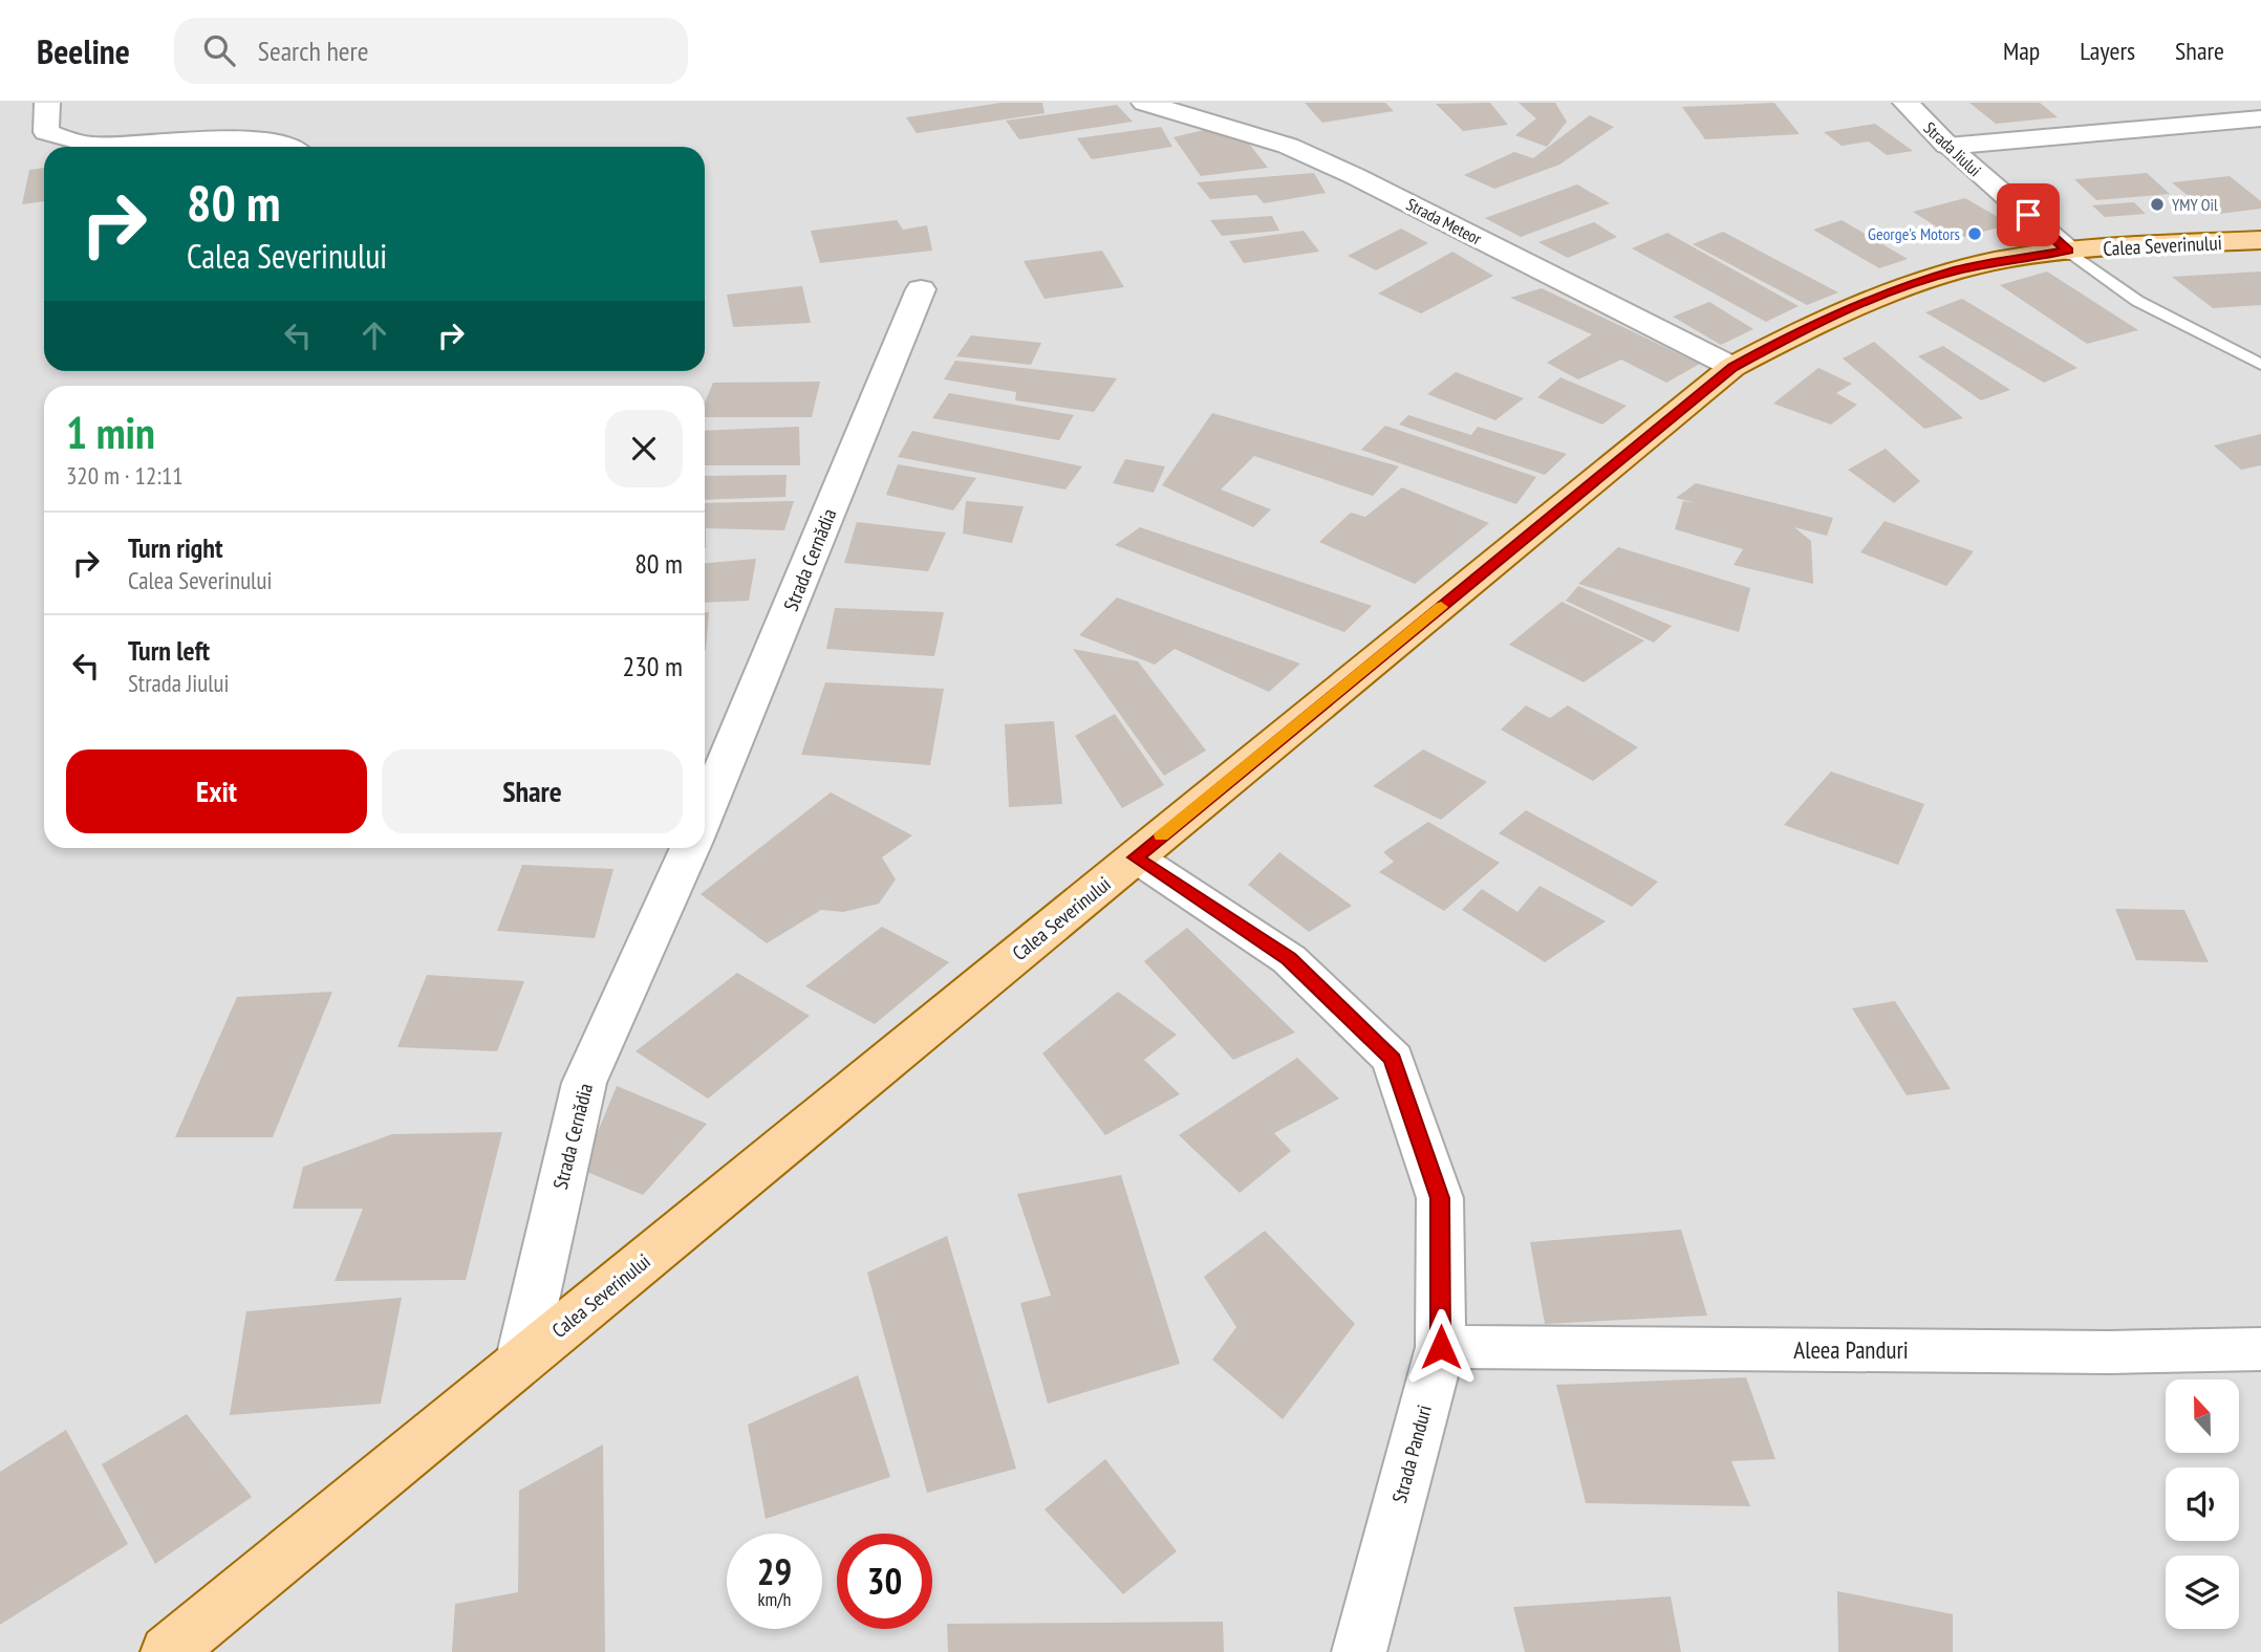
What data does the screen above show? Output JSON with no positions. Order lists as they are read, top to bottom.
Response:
{
  "streets": {
    "main road": ["Calea Severinului"],
    "street": [
      "Strada Jiului",
      "Strada Meteor",
      "Strada Cernădia",
      "Aleea Panduri",
      "Strada Panduri"
    ]
  },
  "crossings": [
    ["Strada Jiului", "Calea Severinului"],
    ["Strada Meteor", "Calea Severinului"],
    ["Calea Severinului", "Strada Cernădia"],
    ["Calea Severinului", "Strada Panduri"],
    ["Aleea Panduri", "Strada Panduri"]
  ],
  "places": ["YMY Oil", "George's Motors"],
  "north": "top",
  "page": {
    "header": "Beeline",
    "search": "Search here",
    "nav": ["Map", "Layers", "Share"],
    "turn": ["80 m", "Calea Severinului"],
    "heading": ["1 min", "320 m · 12:11"],
    "list": [
      {
        "name": "Turn right",
        "note": "Calea Severinului",
        "value": "80 m"
      },
      {
        "name": "Turn left",
        "note": "Strada Jiului",
        "value": "230 m"
      }
    ],
    "buttons": ["Exit", "Share"],
    "speed": "29 km/h",
    "limit": "30"
  }
}
